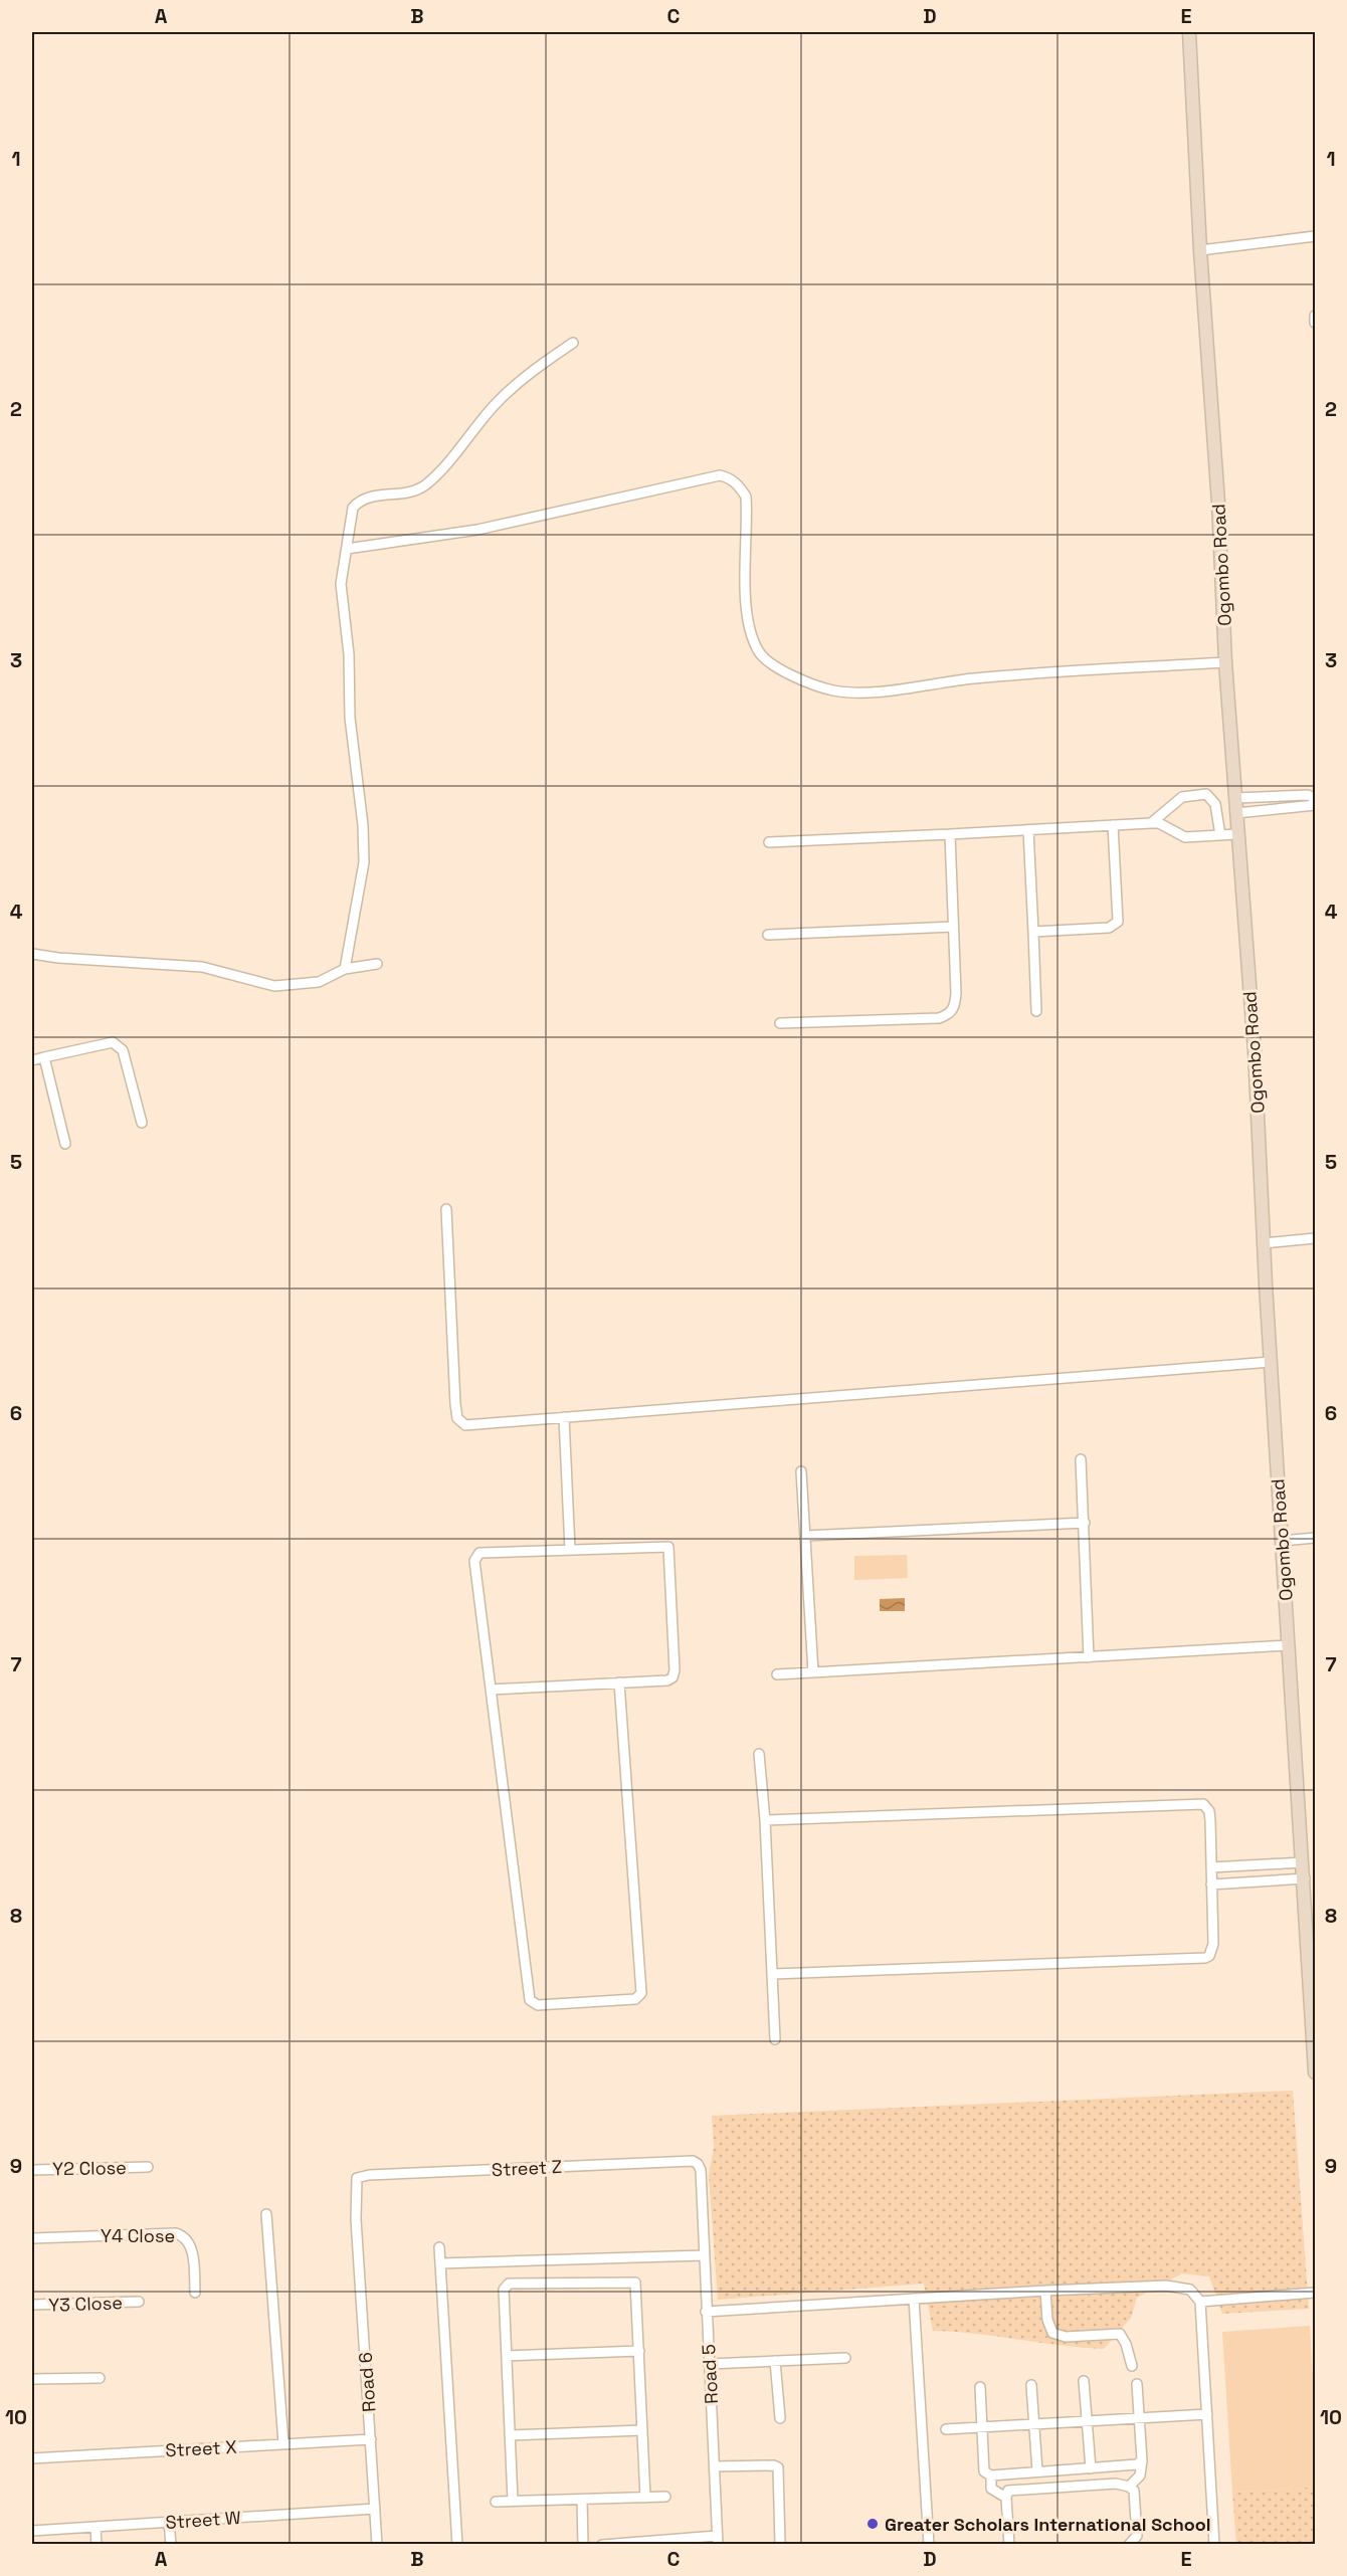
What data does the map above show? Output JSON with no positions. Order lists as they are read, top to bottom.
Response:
{
  "streets": {
    "main road": ["Ogombo Road"],
    "street": [
      "Y2 Close",
      "Street Z",
      "Y4 Close",
      "Y3 Close",
      "Road 5",
      "Road 6",
      "Street X",
      "Street W"
    ]
  },
  "crossings": [
    ["Street Z", "Road 5"],
    ["Street Z", "Road 6"],
    ["Road 6", "Street X"],
    ["Road 6", "Street W"]
  ],
  "places": ["Greater Scholars International School"],
  "grid": {
    "columns": [
      "A",
      "B",
      "C",
      "D",
      "E"
    ],
    "rows": [
      "1",
      "2",
      "3",
      "4",
      "5",
      "6",
      "7",
      "8",
      "9",
      "10"
    ]
  }
}
